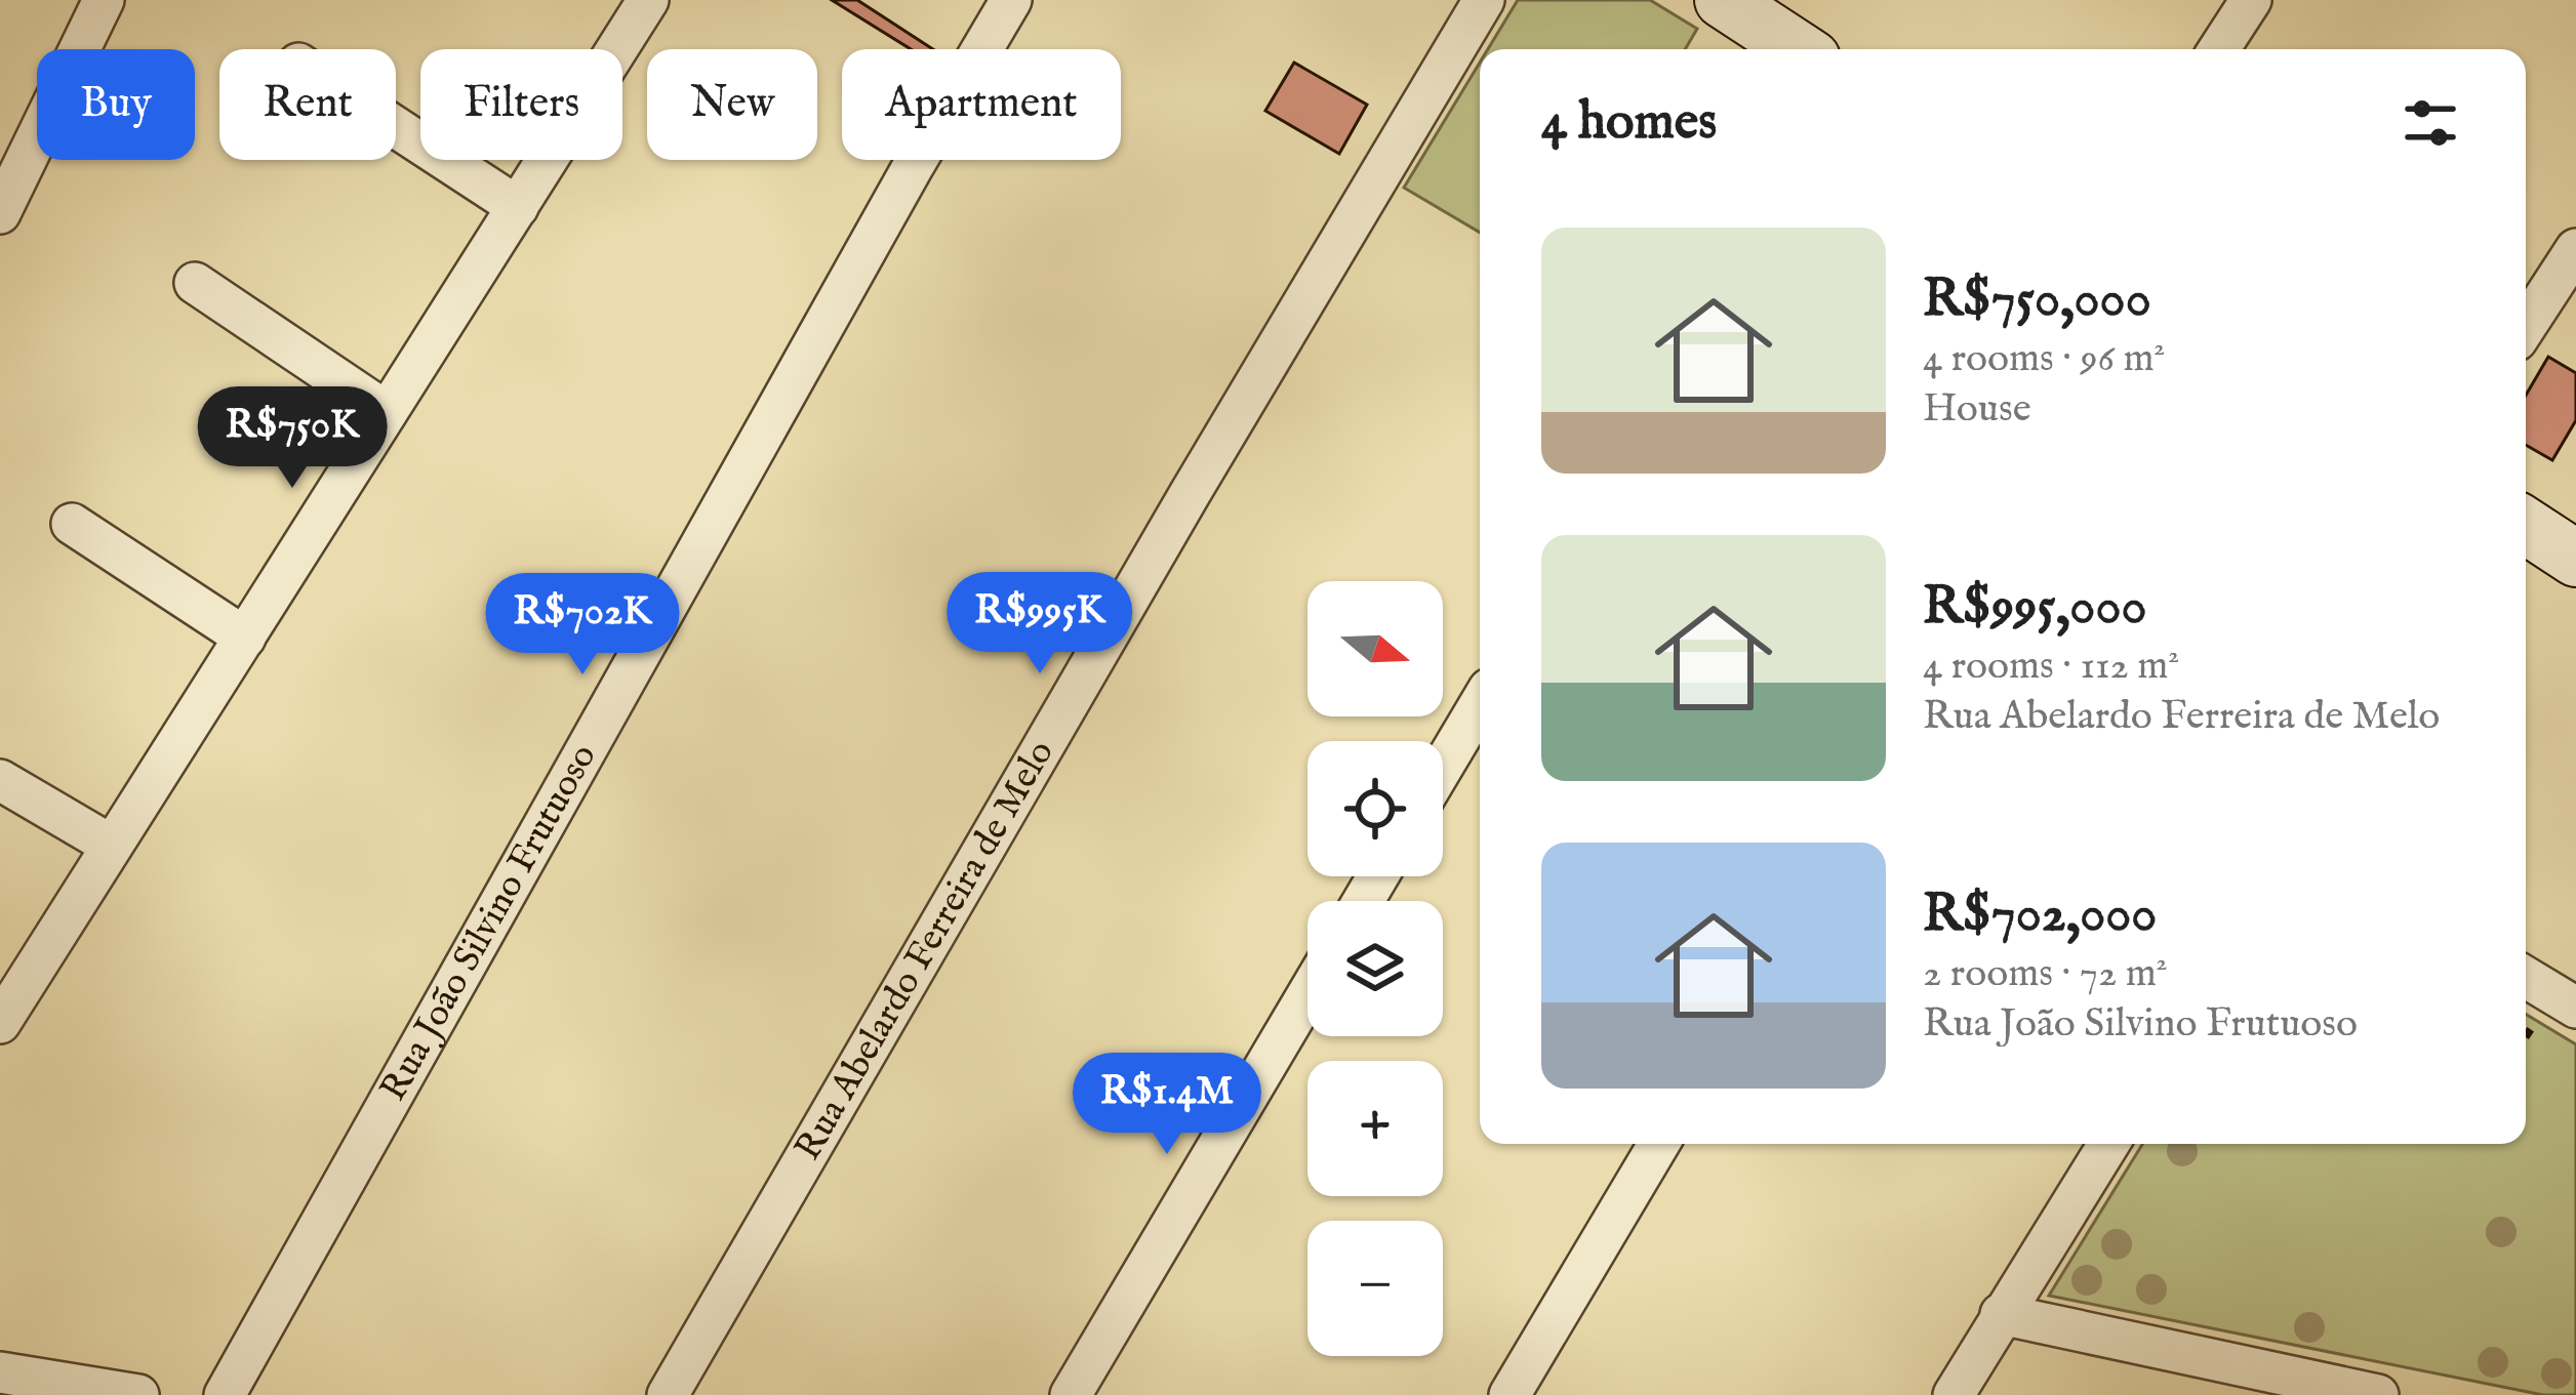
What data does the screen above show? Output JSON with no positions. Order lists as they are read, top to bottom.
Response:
{
  "streets": {
    "street": ["Rua João Silvino Frutuoso", "Rua Abelardo Ferreira de Melo"]
  },
  "north": "right",
  "page": {
    "chip": [
      "Buy",
      "Rent",
      "Filters",
      "New",
      "Apartment"
    ],
    "heading": "4 homes",
    "list": [
      {
        "name": "R$750,000",
        "note": "4 rooms · 96 m² · House"
      },
      {
        "name": "R$995,000",
        "note": "4 rooms · 112 m² · Rua Abelardo Ferreira de Melo"
      },
      {
        "name": "R$702,000",
        "note": "2 rooms · 72 m² · Rua João Silvino Frutuoso"
      }
    ],
    "price": [
      "R$750K",
      "R$995K",
      "R$702K",
      "R$1.4M"
    ],
    "map_buttons": ["+", "−"]
  }
}
